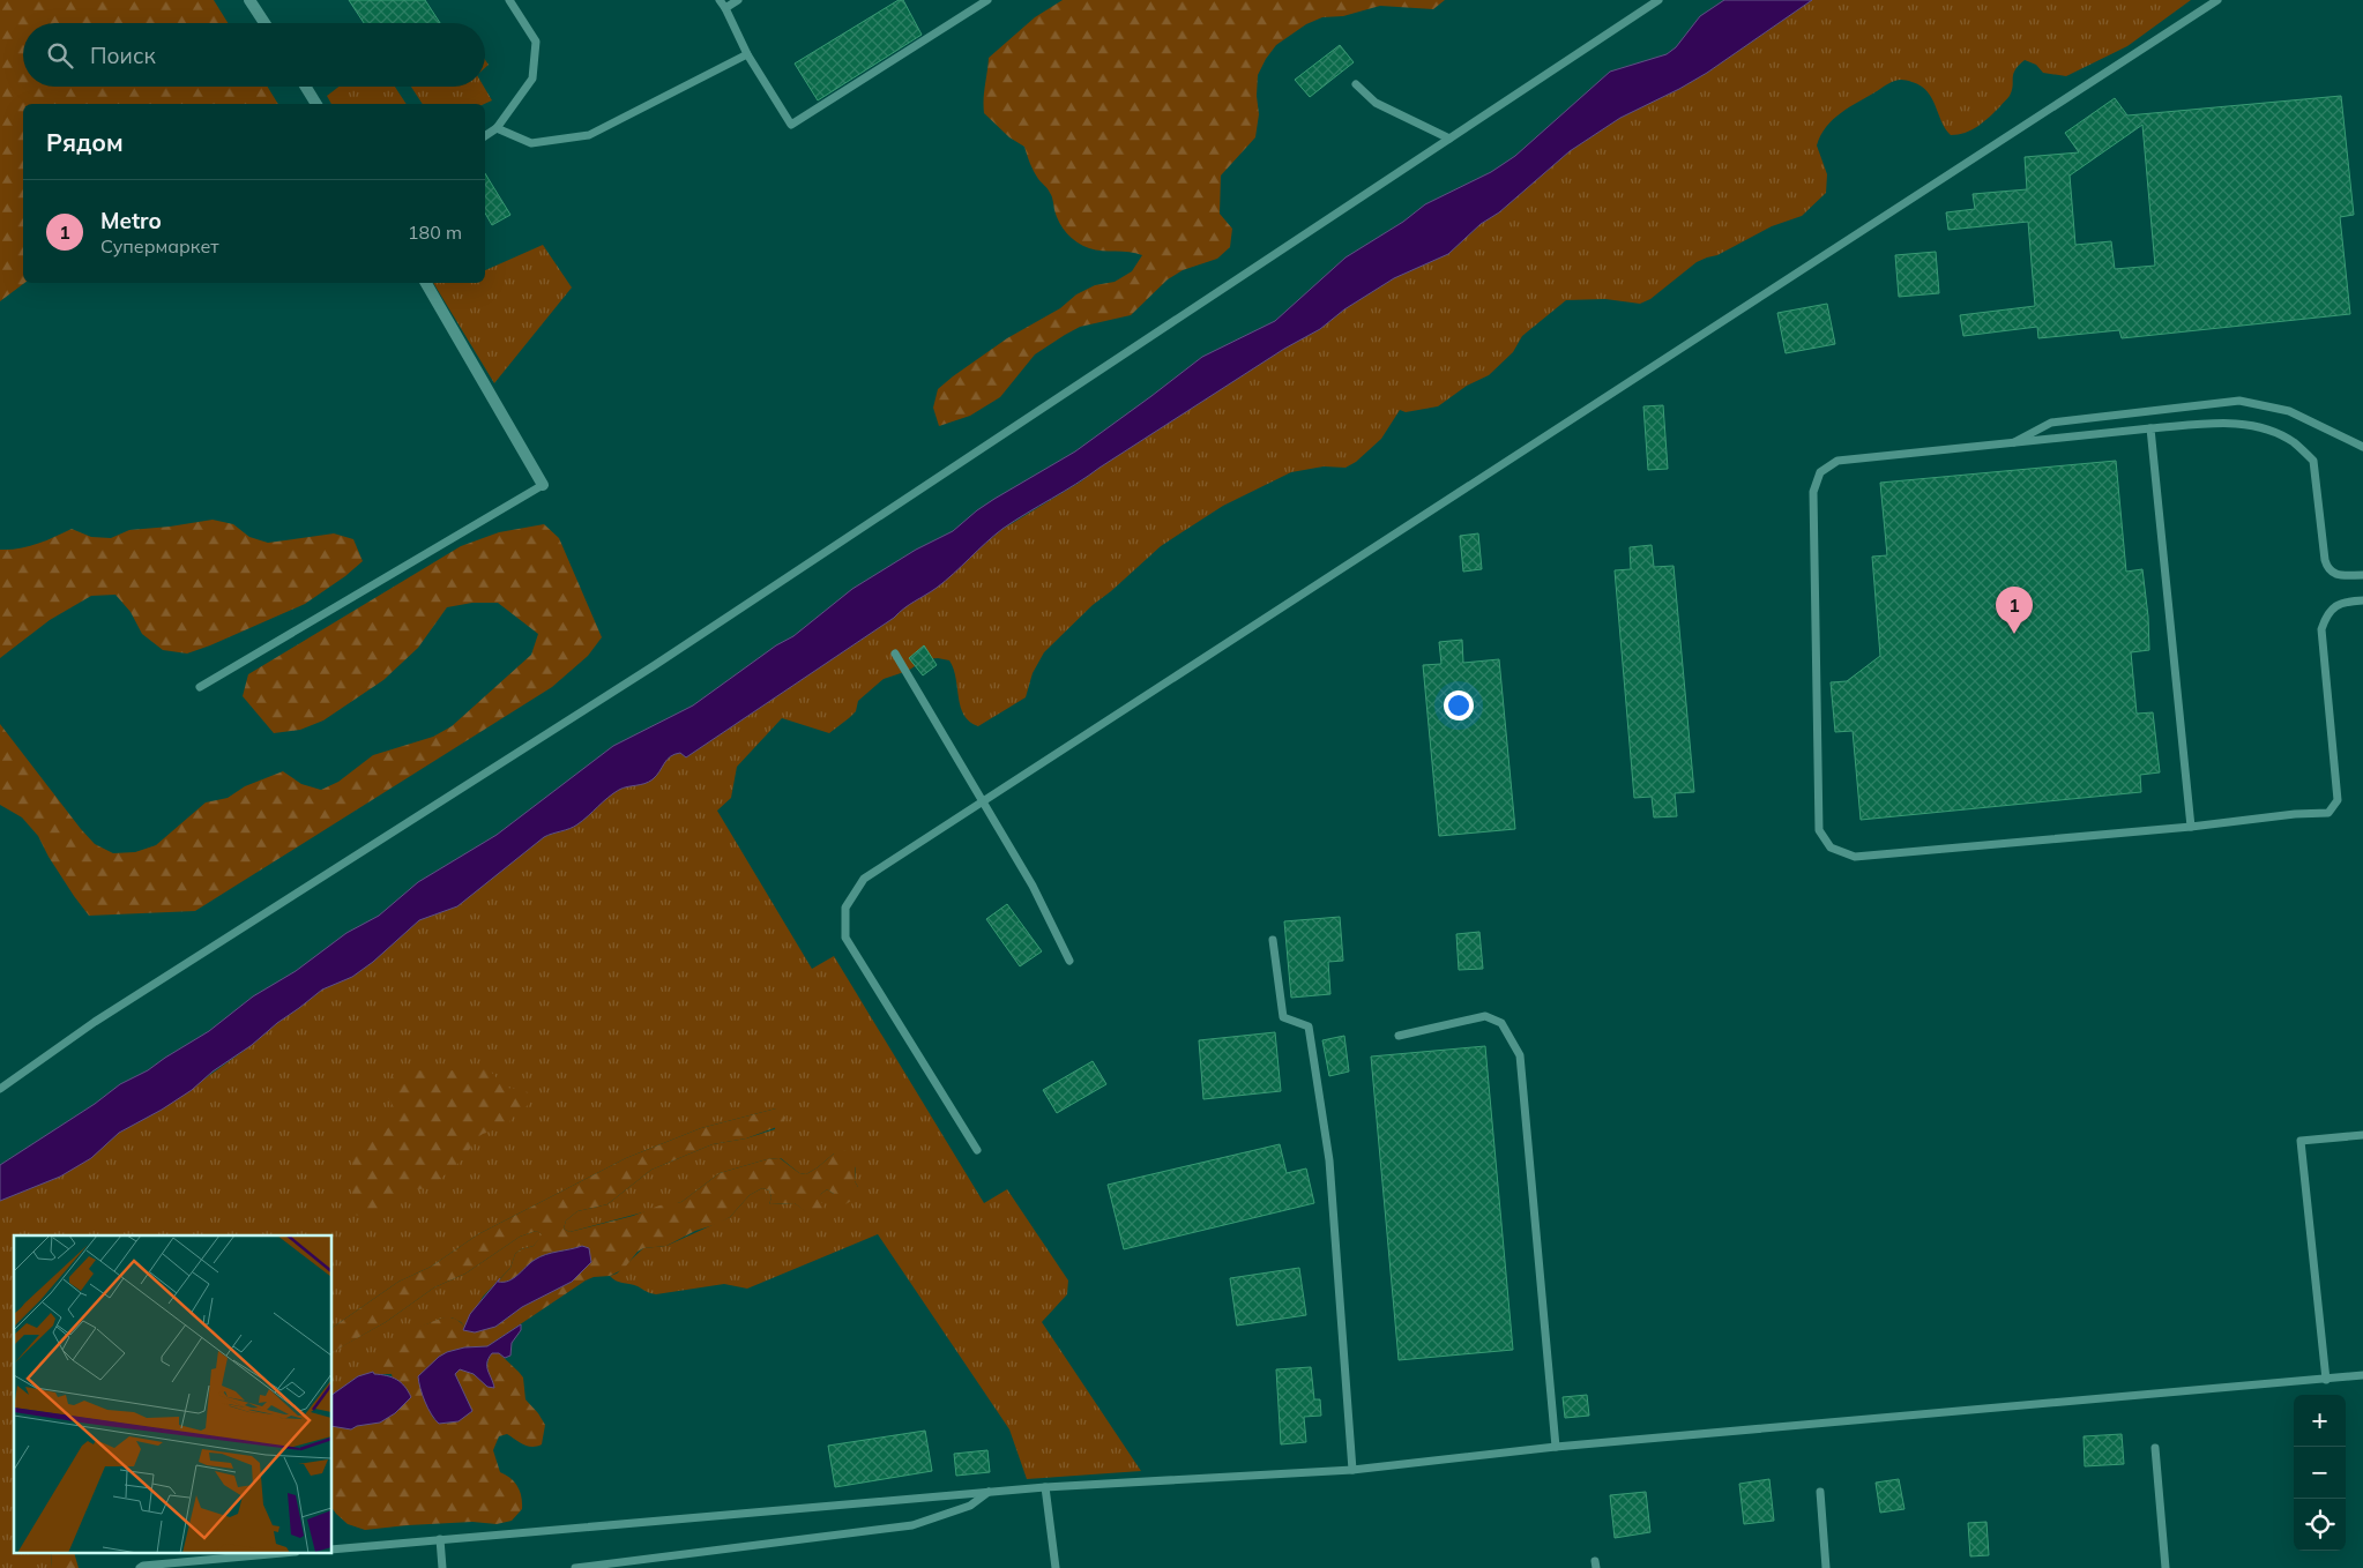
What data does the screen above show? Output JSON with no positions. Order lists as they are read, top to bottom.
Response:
{
  "page": {
    "search": "Поиск",
    "heading": "Рядом",
    "list": [
      {
        "mark": "1",
        "name": "Metro",
        "note": "Супермаркет",
        "value": "180 m"
      }
    ],
    "pins": "1",
    "map_buttons": ["+", "−"]
  }
}
